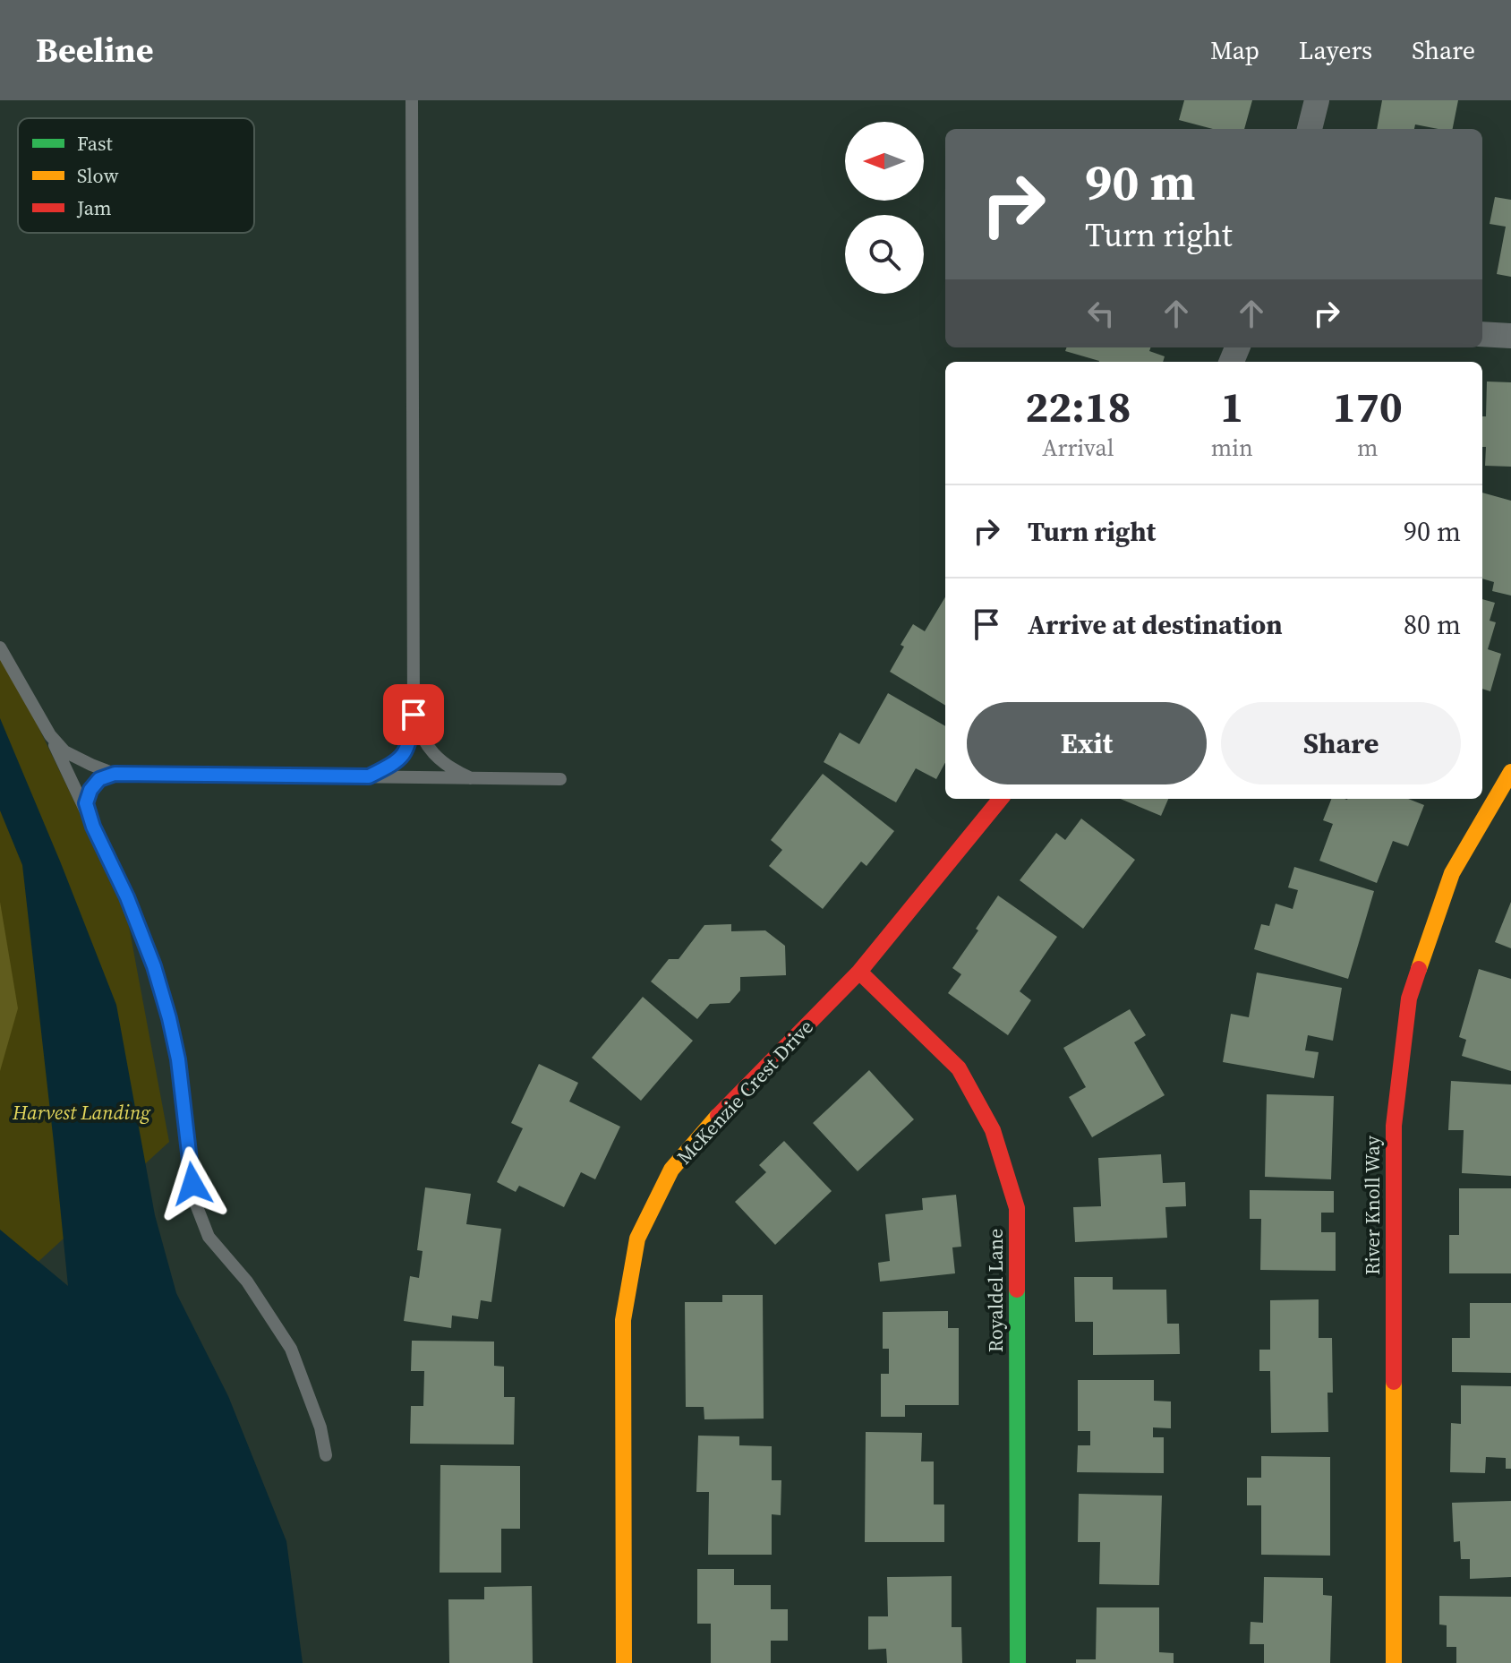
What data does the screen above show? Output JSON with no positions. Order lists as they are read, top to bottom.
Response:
{
  "streets": {
    "street": ["McKenzie Crest Drive", "River Knoll Way", "Royaldel Lane"]
  },
  "crossings": [
    ["McKenzie Crest Drive", "Royaldel Lane"]
  ],
  "parks": ["Harvest Landing"],
  "legend": ["Fast", "Slow", "Jam"],
  "north": "left",
  "page": {
    "header": "Beeline",
    "nav": ["Map", "Layers", "Share"],
    "turn": ["90 m", "Turn right"],
    "eta": [
      "22:18",
      "Arrival",
      "1",
      "min",
      "170",
      "m"
    ],
    "list": [
      {
        "name": "Turn right",
        "value": "90 m"
      },
      {
        "name": "Arrive at destination",
        "value": "80 m"
      }
    ],
    "buttons": ["Exit", "Share"]
  }
}
